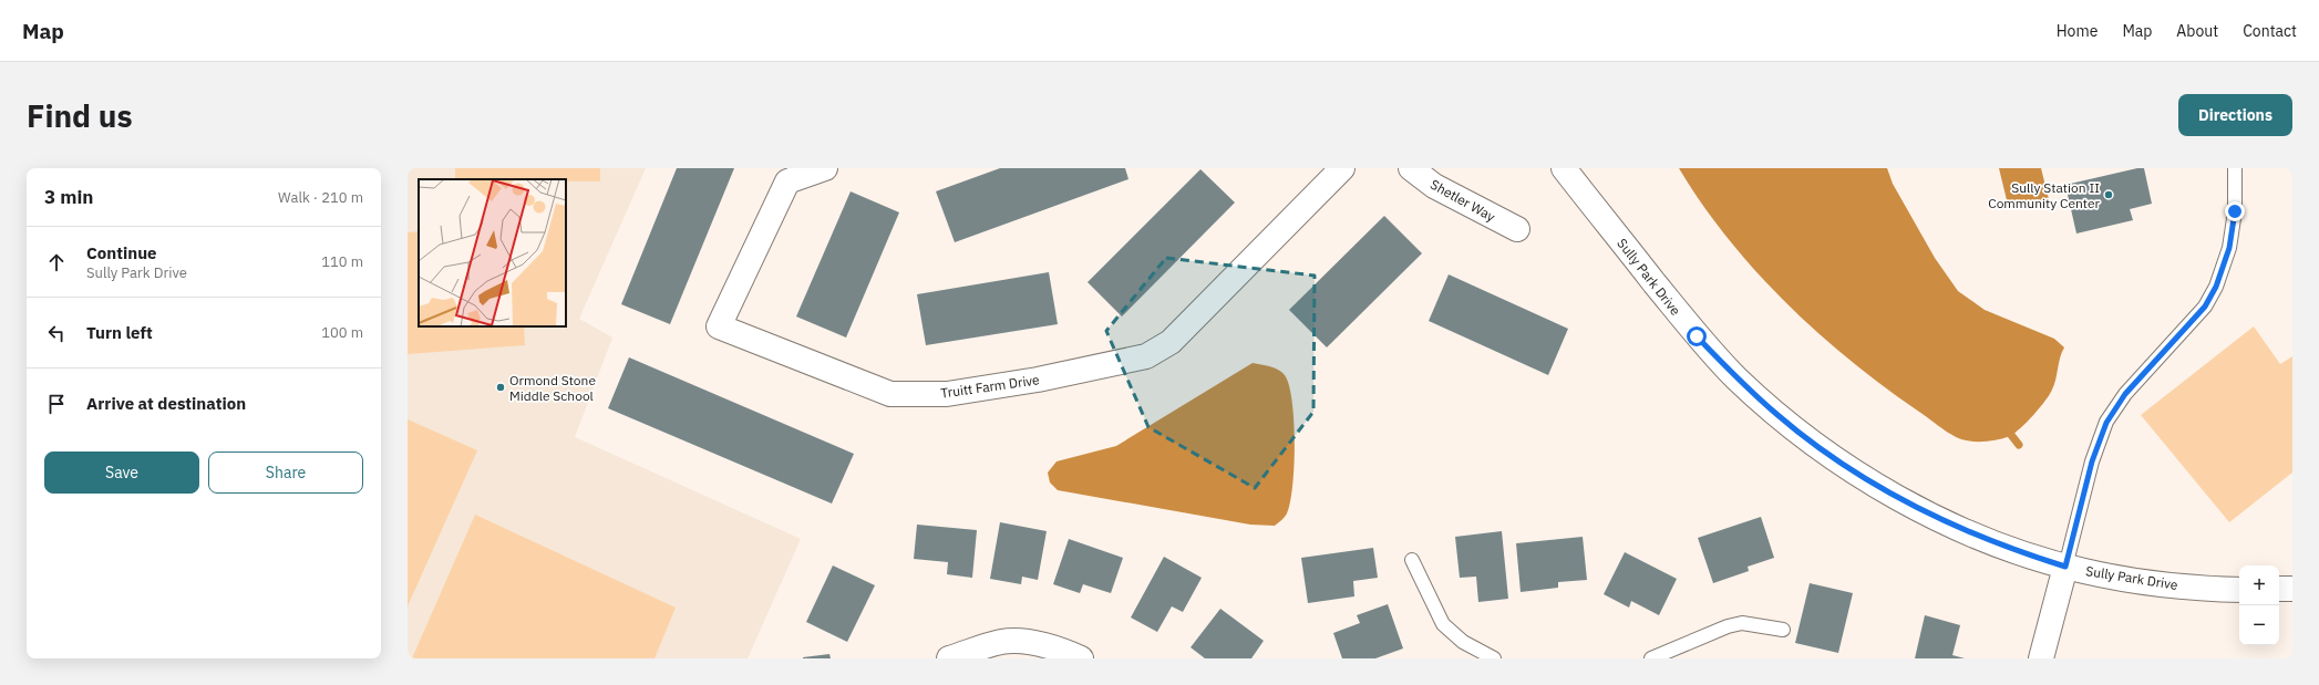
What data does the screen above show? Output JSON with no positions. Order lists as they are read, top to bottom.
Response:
{
  "streets": {
    "street": ["Shetler Way", "Sully Park Drive", "Truitt Farm Drive"]
  },
  "places": ["Sully Station II Community Center", "Ormond Stone Middle School"],
  "page": {
    "header": "Map",
    "nav": [
      "Home",
      "Map",
      "About",
      "Contact"
    ],
    "buttons": [
      "Directions",
      ["Save", "Share"]
    ],
    "title": "Find us",
    "heading": ["3 min", "Walk · 210 m"],
    "list": [
      ["Continue", "Sully Park Drive", "110 m"],
      ["Turn left", "100 m"],
      "Arrive at destination"
    ],
    "map_buttons": ["+", "−"]
  }
}
